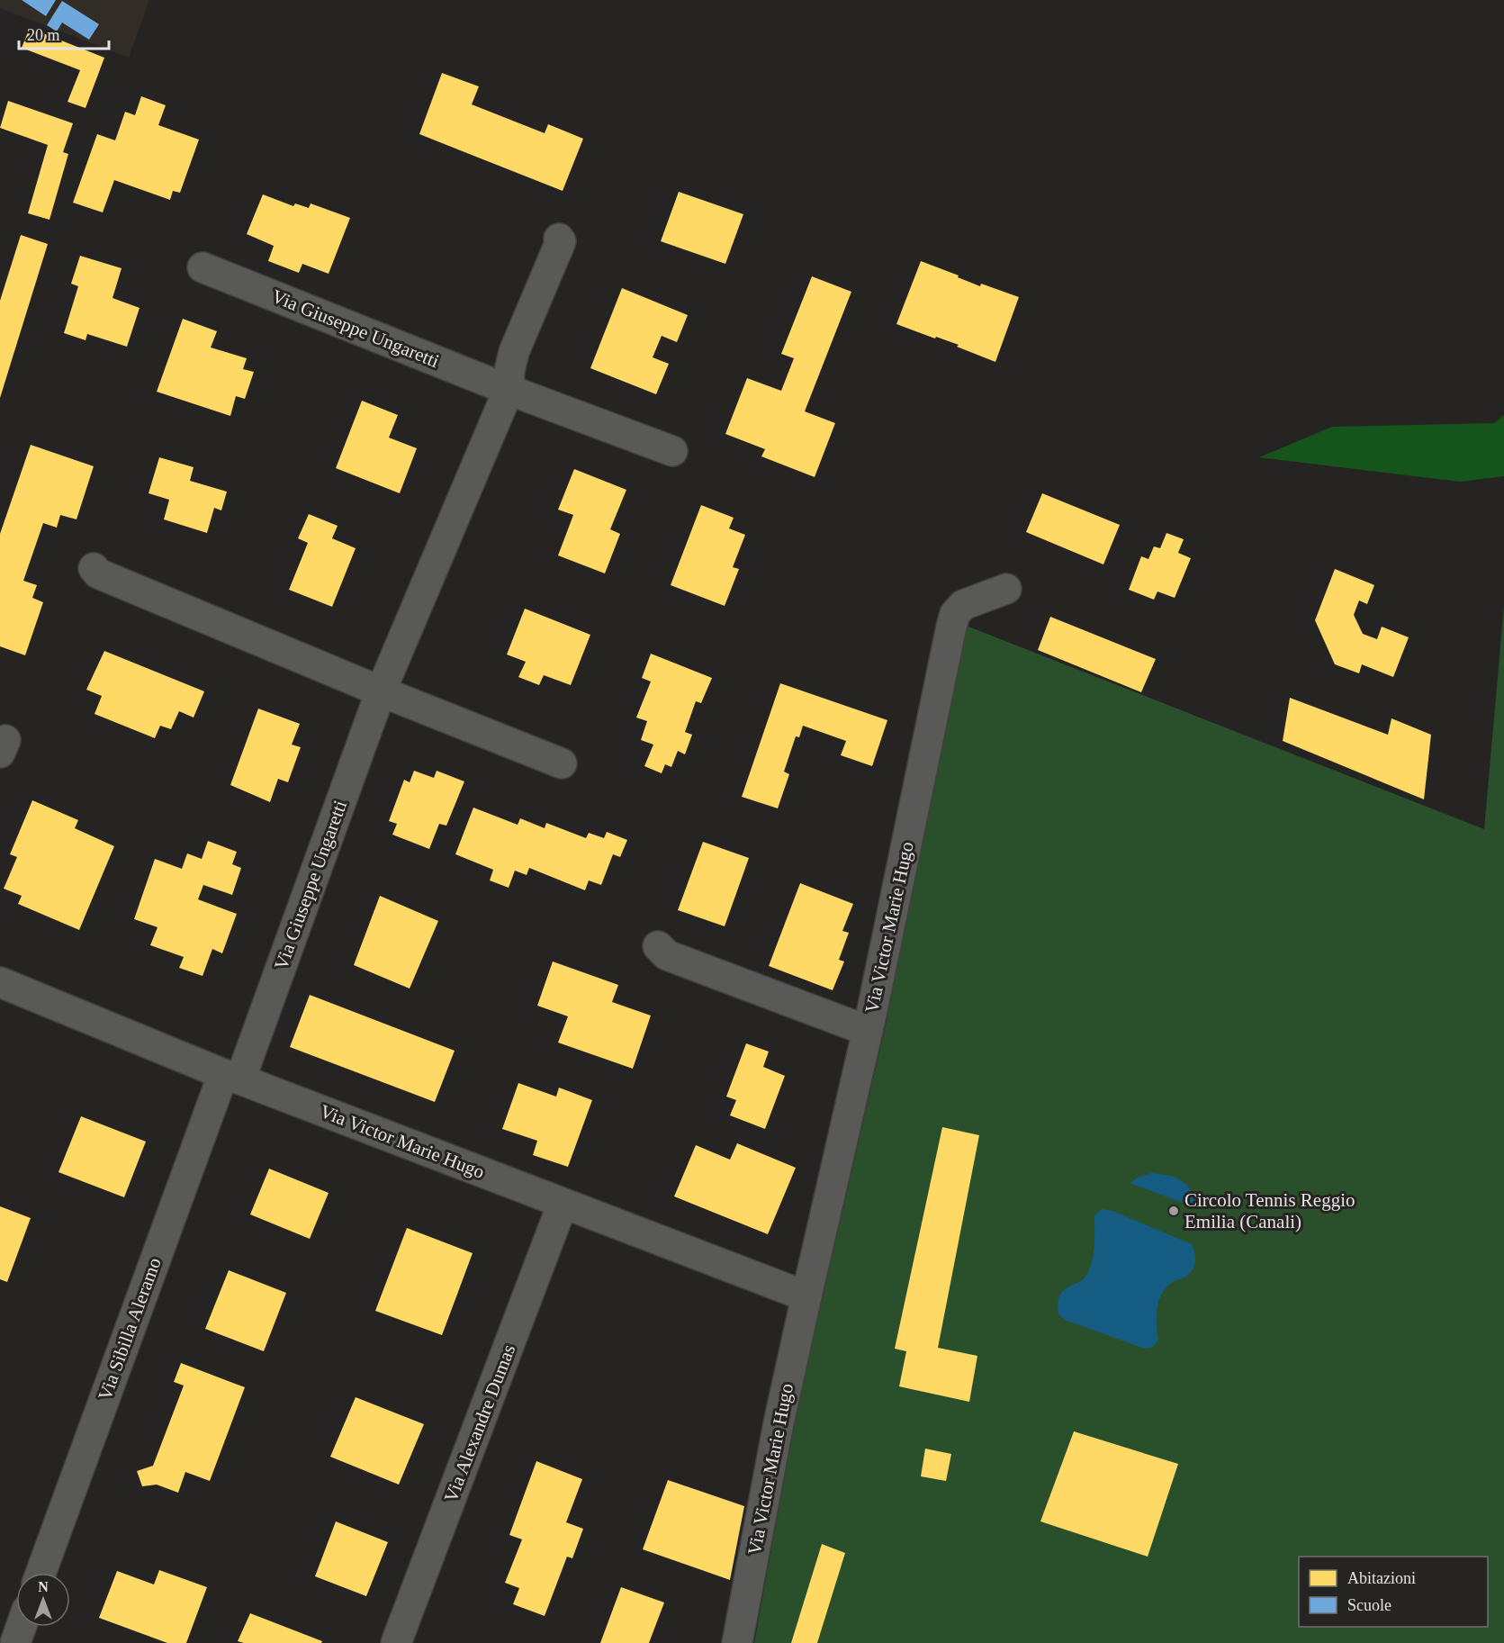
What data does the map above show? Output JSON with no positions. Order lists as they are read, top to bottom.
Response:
{
  "streets": {
    "street": [
      "Via Giuseppe Ungaretti",
      "Via Victor Marie Hugo",
      "Via Sibilla Aleramo",
      "Via Alexandre Dumas"
    ]
  },
  "crossings": [
    ["Via Giuseppe Ungaretti", "Via Victor Marie Hugo"],
    ["Via Giuseppe Ungaretti", "Via Sibilla Aleramo"],
    ["Via Victor Marie Hugo", "Via Sibilla Aleramo"],
    ["Via Victor Marie Hugo", "Via Alexandre Dumas"]
  ],
  "places": ["Circolo Tennis Reggio Emilia (Canali)"],
  "legend": ["Abitazioni", "Scuole"],
  "scale_bar": "20 m",
  "north": "top"
}
